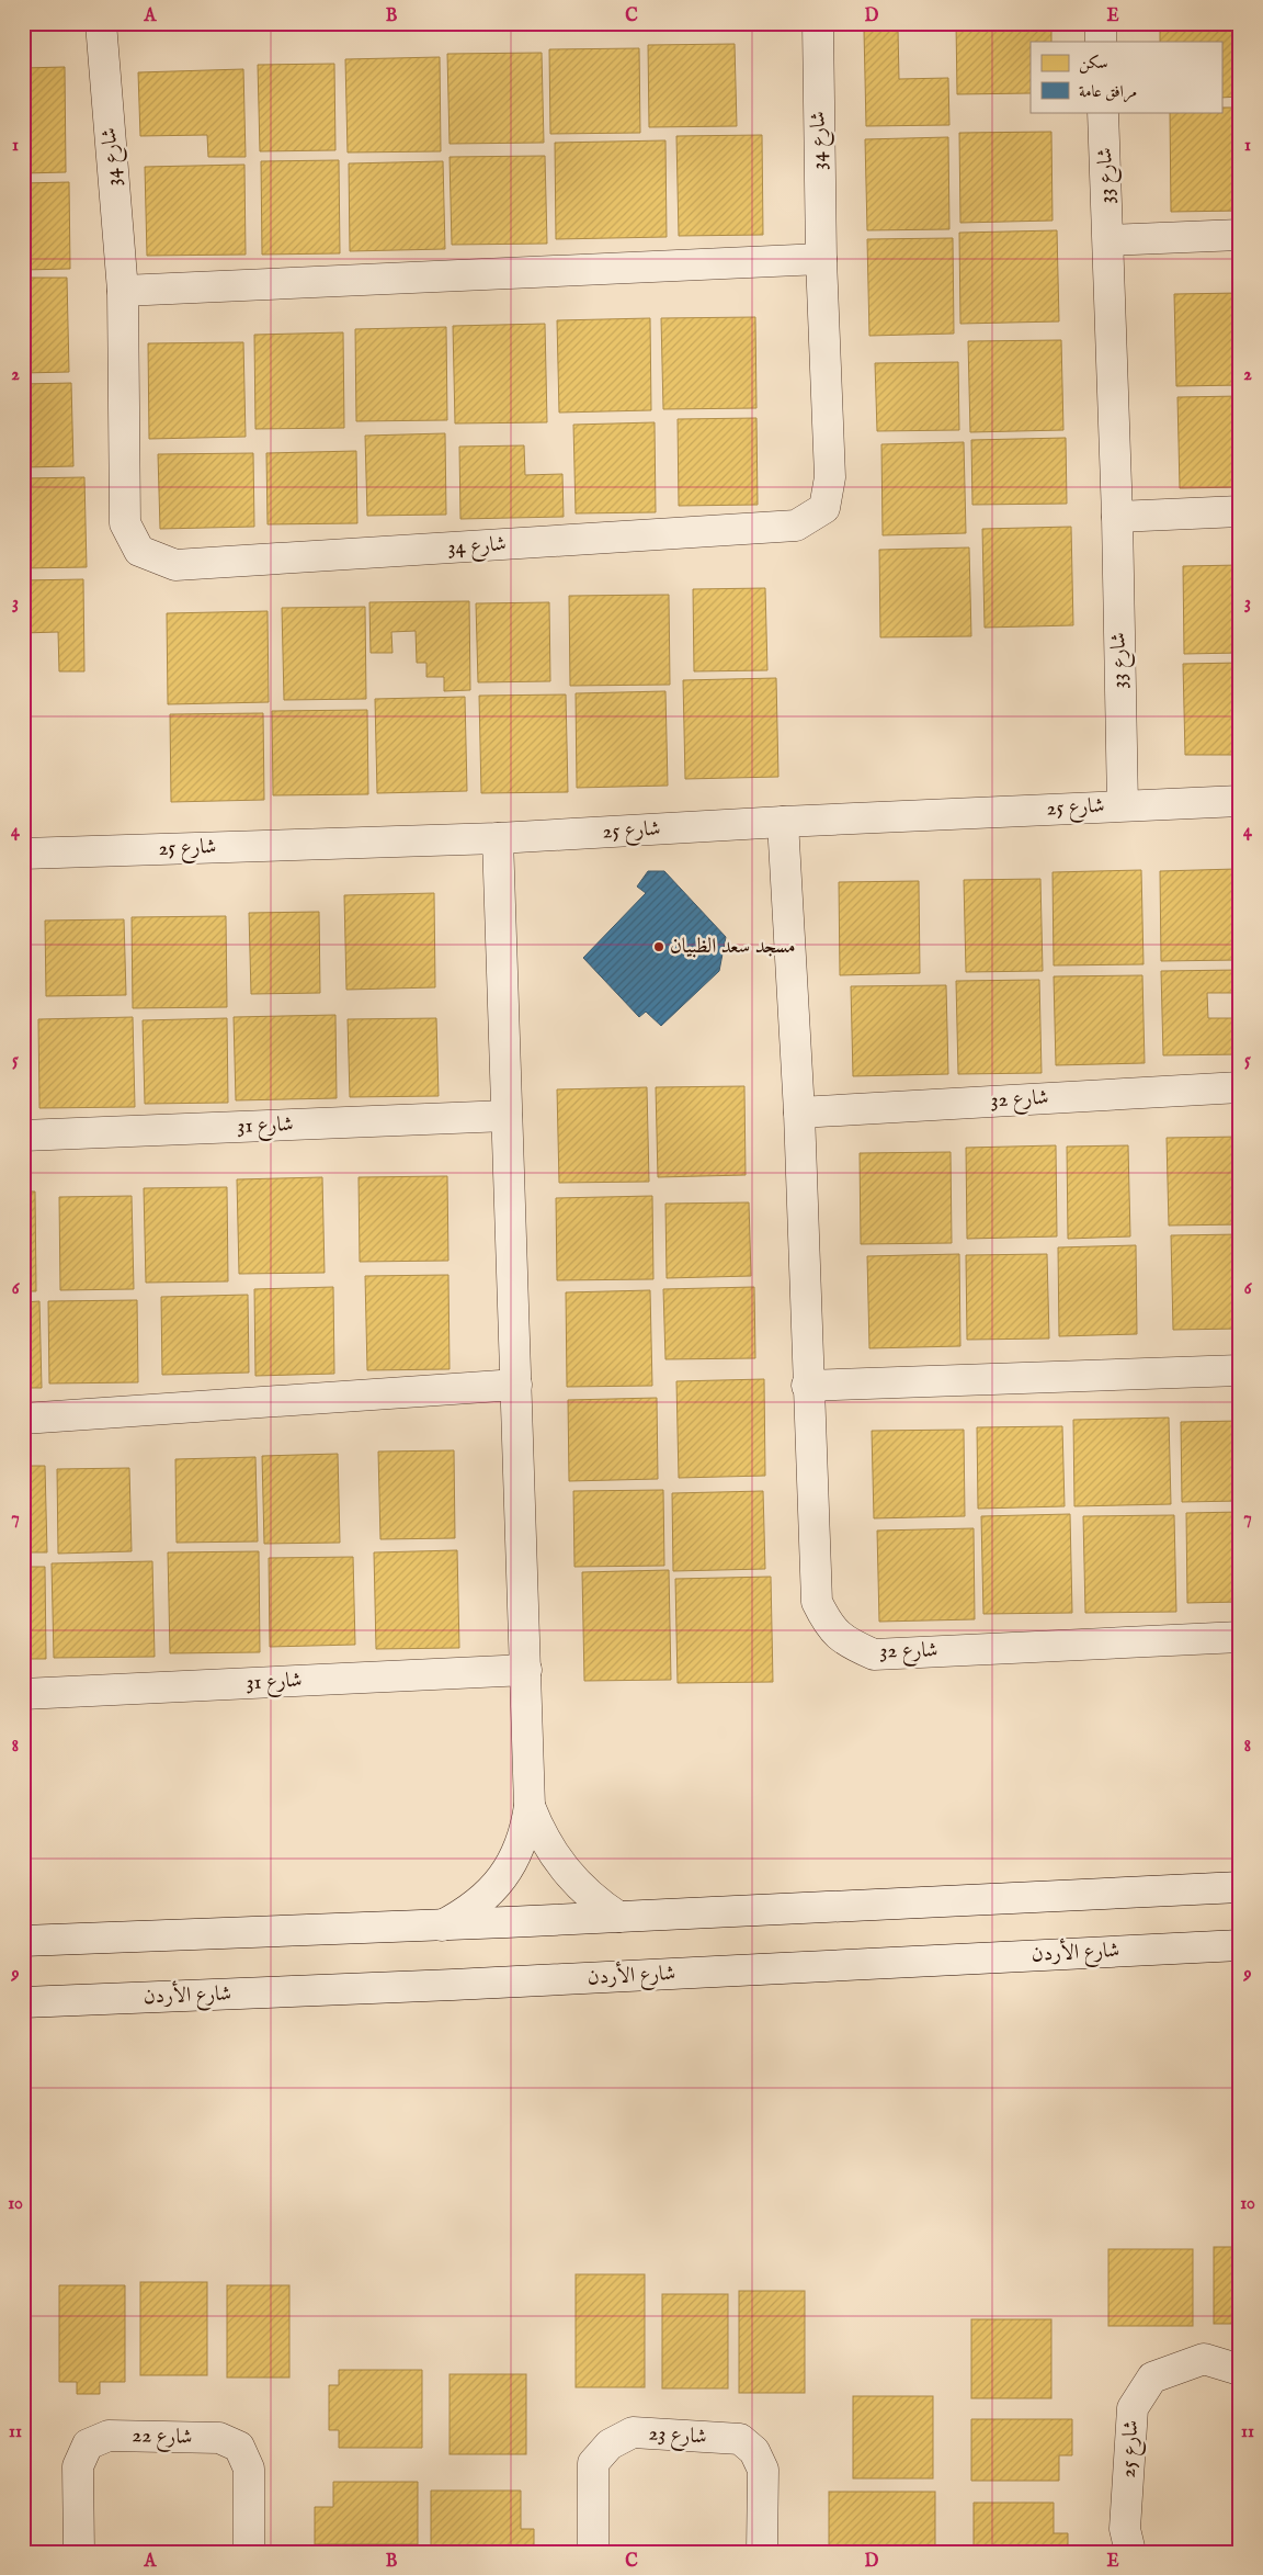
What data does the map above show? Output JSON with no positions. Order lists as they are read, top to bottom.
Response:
{
  "streets": {
    "street": [
      "شارع 34",
      "شارع 33",
      "شارع 25",
      "شارع 32",
      "شارع 31",
      "شارع الأردن",
      "23 شارع",
      "شارع 22"
    ]
  },
  "crossings": [
    ["شارع 33", "شارع 25"],
    ["شارع 25", "شارع 32"]
  ],
  "places": ["مسجد سعد الظبيان"],
  "legend": ["سكن", "مرافق عامة"],
  "grid": {
    "columns": [
      "A",
      "B",
      "C",
      "D",
      "E"
    ],
    "rows": [
      "1",
      "2",
      "3",
      "4",
      "5",
      "6",
      "7",
      "8",
      "9",
      "10",
      "11"
    ]
  }
}
